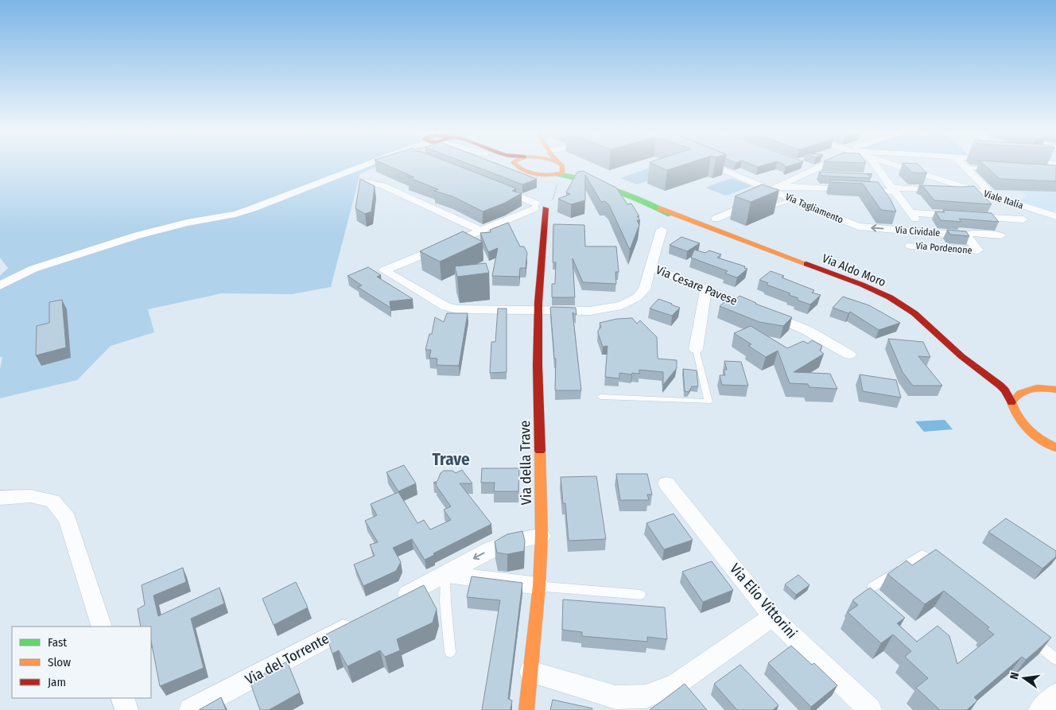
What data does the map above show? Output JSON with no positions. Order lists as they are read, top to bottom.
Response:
{
  "streets": {
    "main road": ["Via Aldo Moro", "Via della Trave"],
    "street": [
      "Viale Italia",
      "Via Tagliamento",
      "Via Cividale",
      "Via Pordenone",
      "Via Cesare Pavese",
      "Via Elio Vittorini",
      "Via del Torrente"
    ]
  },
  "crossings": [
    ["Viale Italia", "Via Pordenone"],
    ["Via Tagliamento", "Via Cividale"],
    ["Via Cividale", "Via Pordenone"]
  ],
  "districts": ["Trave"],
  "legend": ["Fast", "Slow", "Jam"],
  "north": "left"
}
